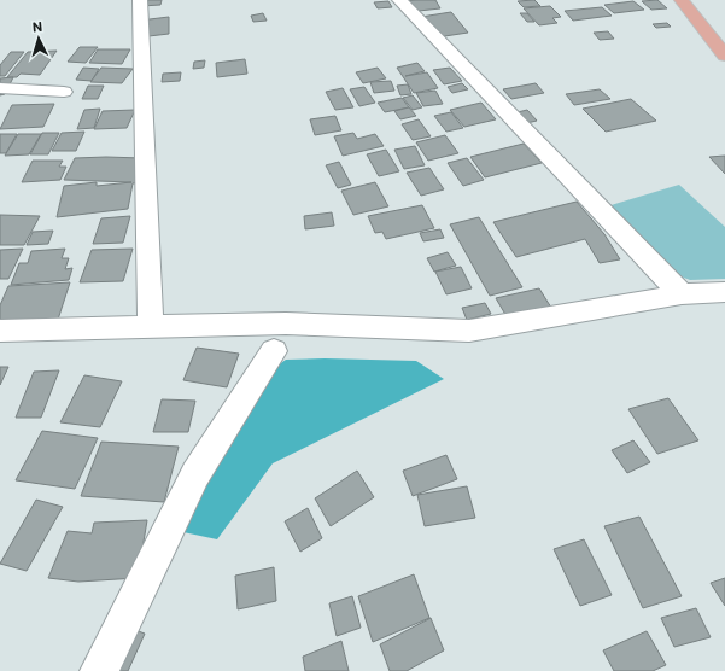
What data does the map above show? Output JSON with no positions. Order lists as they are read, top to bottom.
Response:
{
  "north": "top"
}
